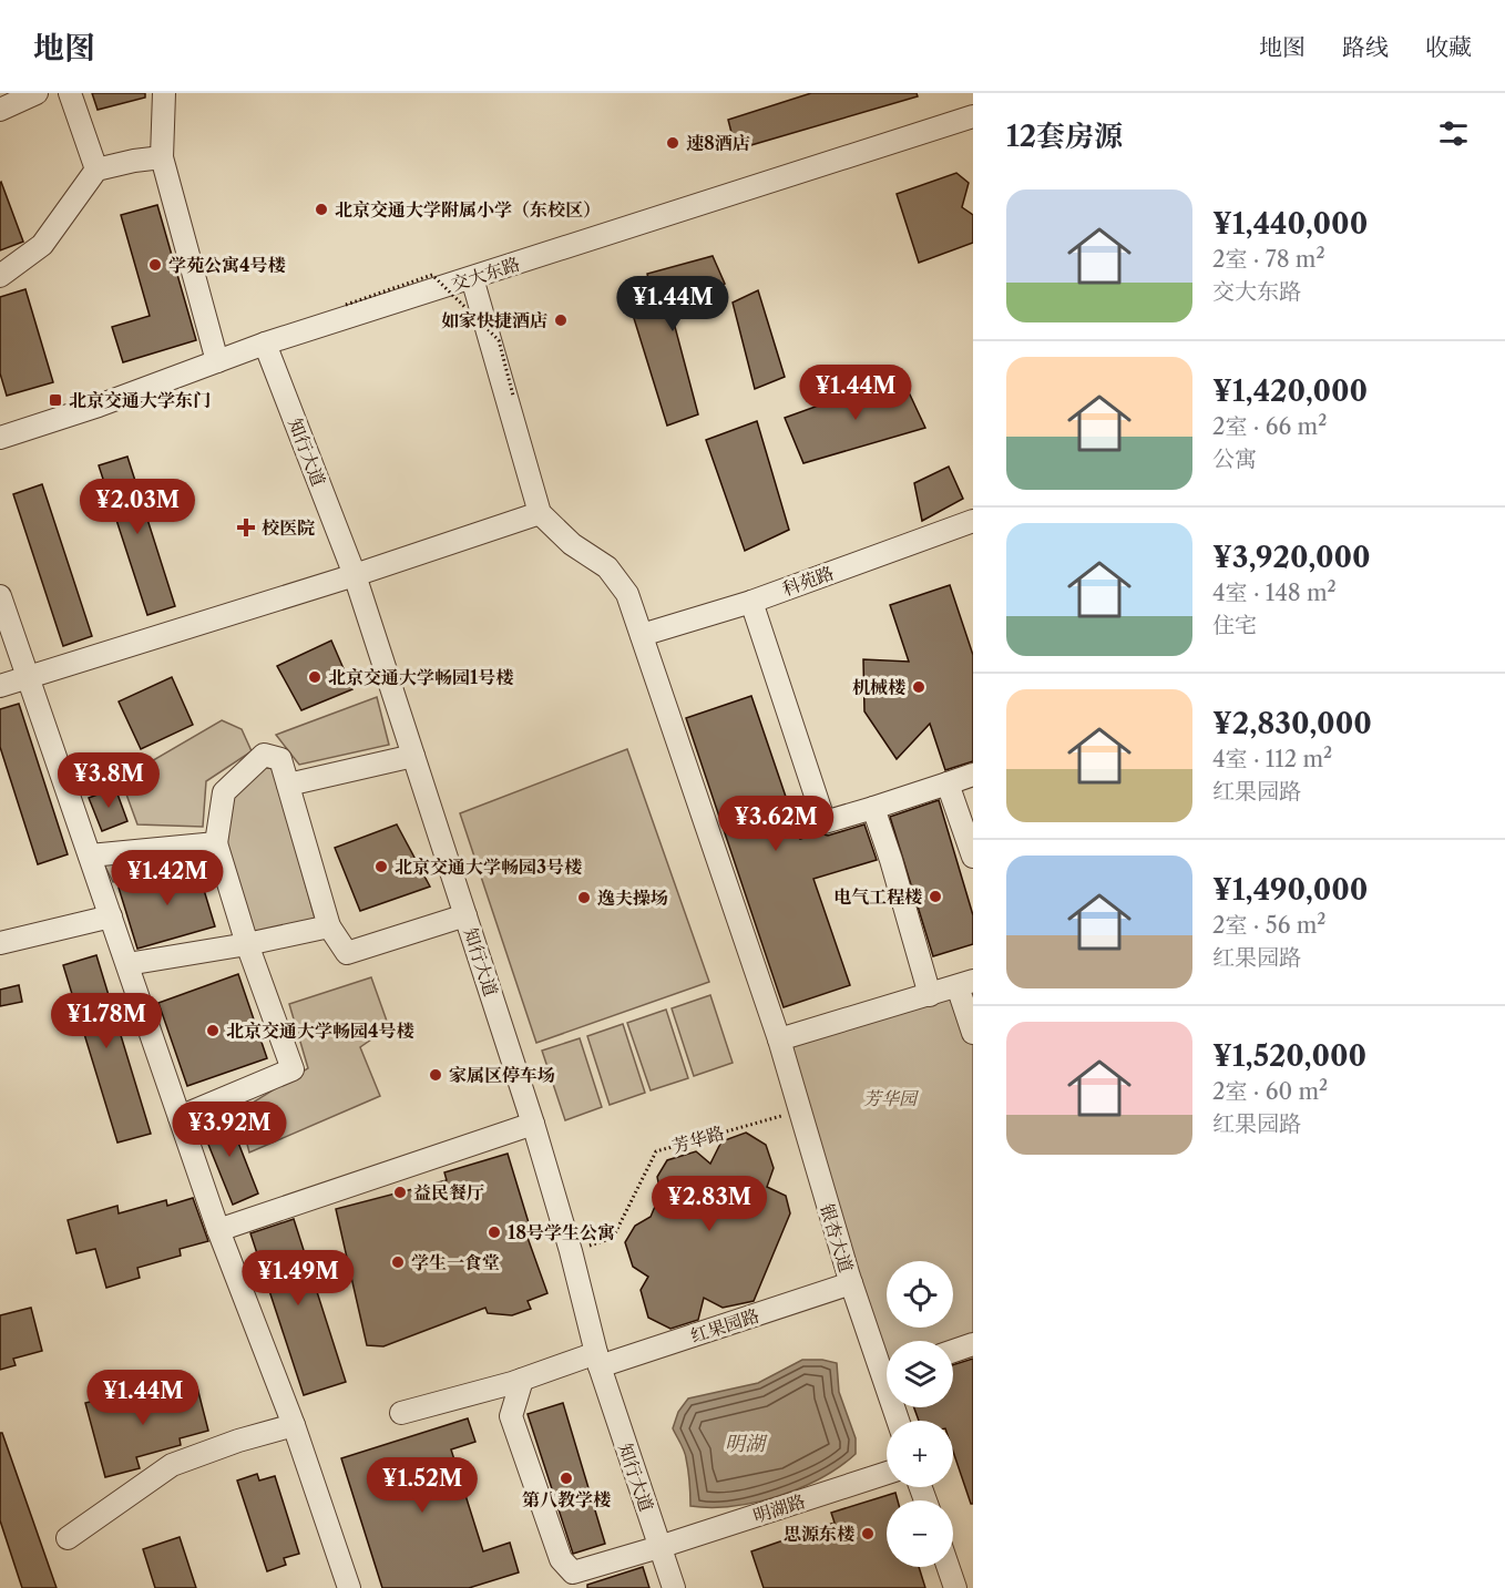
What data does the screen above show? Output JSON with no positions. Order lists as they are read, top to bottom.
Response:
{
  "streets": {
    "street": [
      "交大东路",
      "知行大道",
      "科苑路",
      "银杏大道",
      "红果园路",
      "明湖路"
    ],
    "path": ["芳华路"]
  },
  "crossings": [
    ["交大东路", "知行大道"],
    ["知行大道", "芳华路"],
    ["知行大道", "红果园路"],
    ["知行大道", "明湖路"],
    ["科苑路", "银杏大道"],
    ["芳华路", "银杏大道"],
    ["银杏大道", "红果园路"],
    ["红果园路", "明湖路"]
  ],
  "water": ["明湖"],
  "parks": ["芳华园"],
  "places": {
    "other": [
      "速8酒店",
      "北京交通大学附属小学（东校区）",
      "学苑公寓4号楼",
      "如家快捷酒店",
      "北京交通大学畅园1号楼",
      "机械楼",
      "北京交通大学畅园3号楼",
      "电气工程楼",
      "逸夫操场",
      "北京交通大学畅园4号楼",
      "家属区停车场",
      "益民餐厅",
      "18号学生公寓",
      "学生一食堂",
      "第八教学楼",
      "思源东楼"
    ],
    "transit": ["北京交通大学东门"],
    "health": ["校医院"]
  },
  "page": {
    "header": "地图",
    "nav": ["地图", "路线", "收藏"],
    "heading": "12套房源",
    "list": [
      {
        "name": "¥1,440,000",
        "note": "2室 · 78 m² · 交大东路"
      },
      {
        "name": "¥1,420,000",
        "note": "2室 · 66 m² · 公寓"
      },
      {
        "name": "¥3,920,000",
        "note": "4室 · 148 m² · 住宅"
      },
      {
        "name": "¥2,830,000",
        "note": "4室 · 112 m² · 红果园路"
      },
      {
        "name": "¥1,490,000",
        "note": "2室 · 56 m² · 红果园路"
      },
      {
        "name": "¥1,520,000",
        "note": "2室 · 60 m² · 红果园路"
      }
    ],
    "price": [
      "¥1.44M",
      "¥1.44M",
      "¥2.03M",
      "¥3.8M",
      "¥3.62M",
      "¥1.42M",
      "¥1.78M",
      "¥3.92M",
      "¥2.83M",
      "¥1.49M",
      "¥1.44M",
      "¥1.52M"
    ],
    "map_buttons": ["+", "−"]
  }
}
